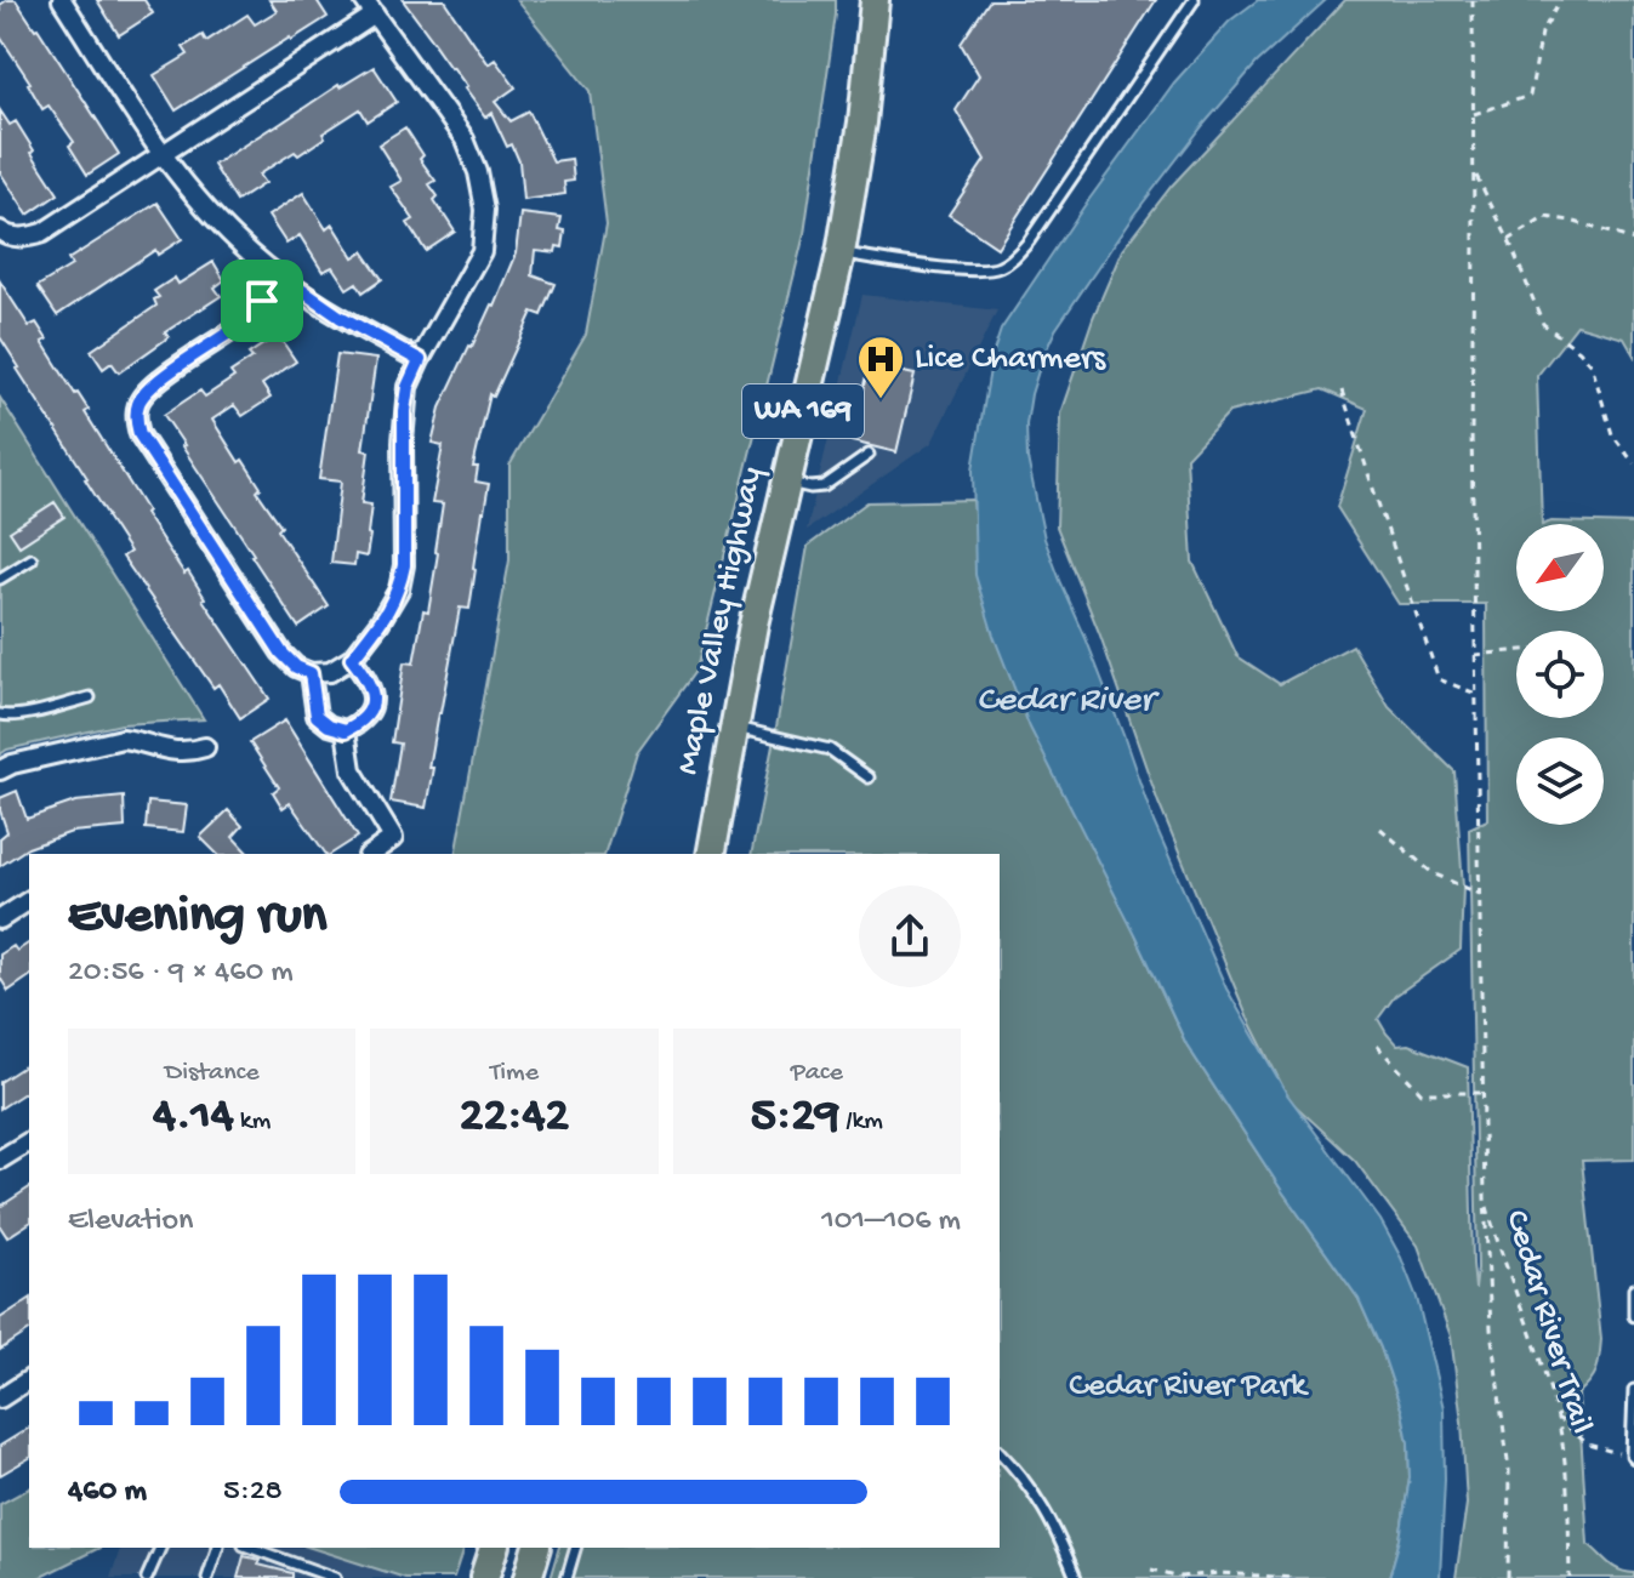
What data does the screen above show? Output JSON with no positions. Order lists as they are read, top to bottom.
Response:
{
  "streets": {
    "main road": ["WA 169", "Maple Valley Highway"],
    "path": ["Cedar River Trail"]
  },
  "water": ["Cedar River"],
  "parks": ["Cedar River Park"],
  "places": {
    "hospital": ["Lice Charmers"]
  },
  "north": "bottom left",
  "page": {
    "heading": ["Evening run", "20:56 · 9 × 460 m"],
    "stats": [
      ["Distance", "4.14 km"],
      ["Time", "22:42"],
      ["Pace", "5:29 /km"]
    ],
    "chart": ["Elevation", "101–106 m"],
    "list": [
      {
        "name": "460 m",
        "note": "5:28"
      }
    ]
  }
}
